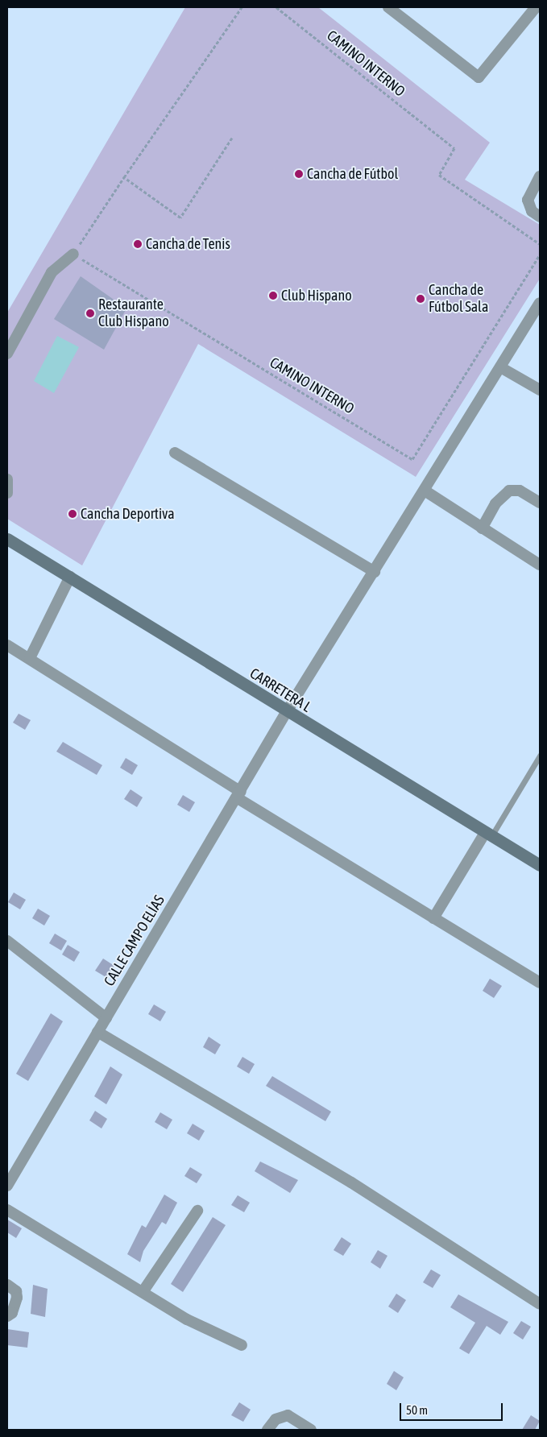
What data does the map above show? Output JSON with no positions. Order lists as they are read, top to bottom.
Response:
{
  "streets": {
    "street": ["CARRETERA L", "CALLE CAMPO ELÍAS"],
    "path": ["CAMINO INTERNO"]
  },
  "crossings": [
    ["CARRETERA L", "CALLE CAMPO ELÍAS"]
  ],
  "places": [
    "Cancha de Fútbol",
    "Cancha de Tenis",
    "Club Hispano",
    "Cancha de Fútbol Sala",
    "Restaurante Club Hispano",
    "Cancha Deportiva"
  ],
  "scale_bar": "50 m"
}
